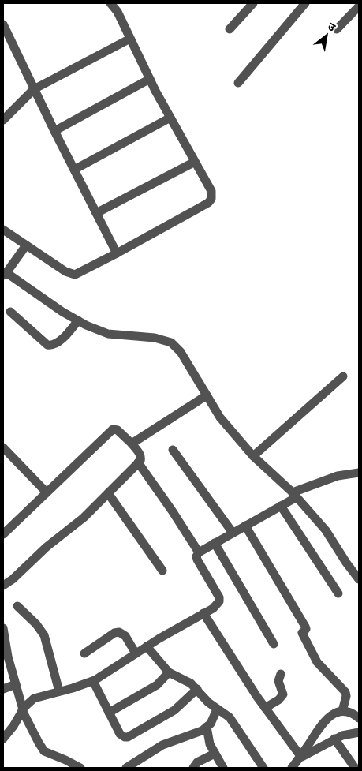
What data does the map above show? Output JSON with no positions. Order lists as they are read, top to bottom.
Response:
{
  "north": "top right"
}
